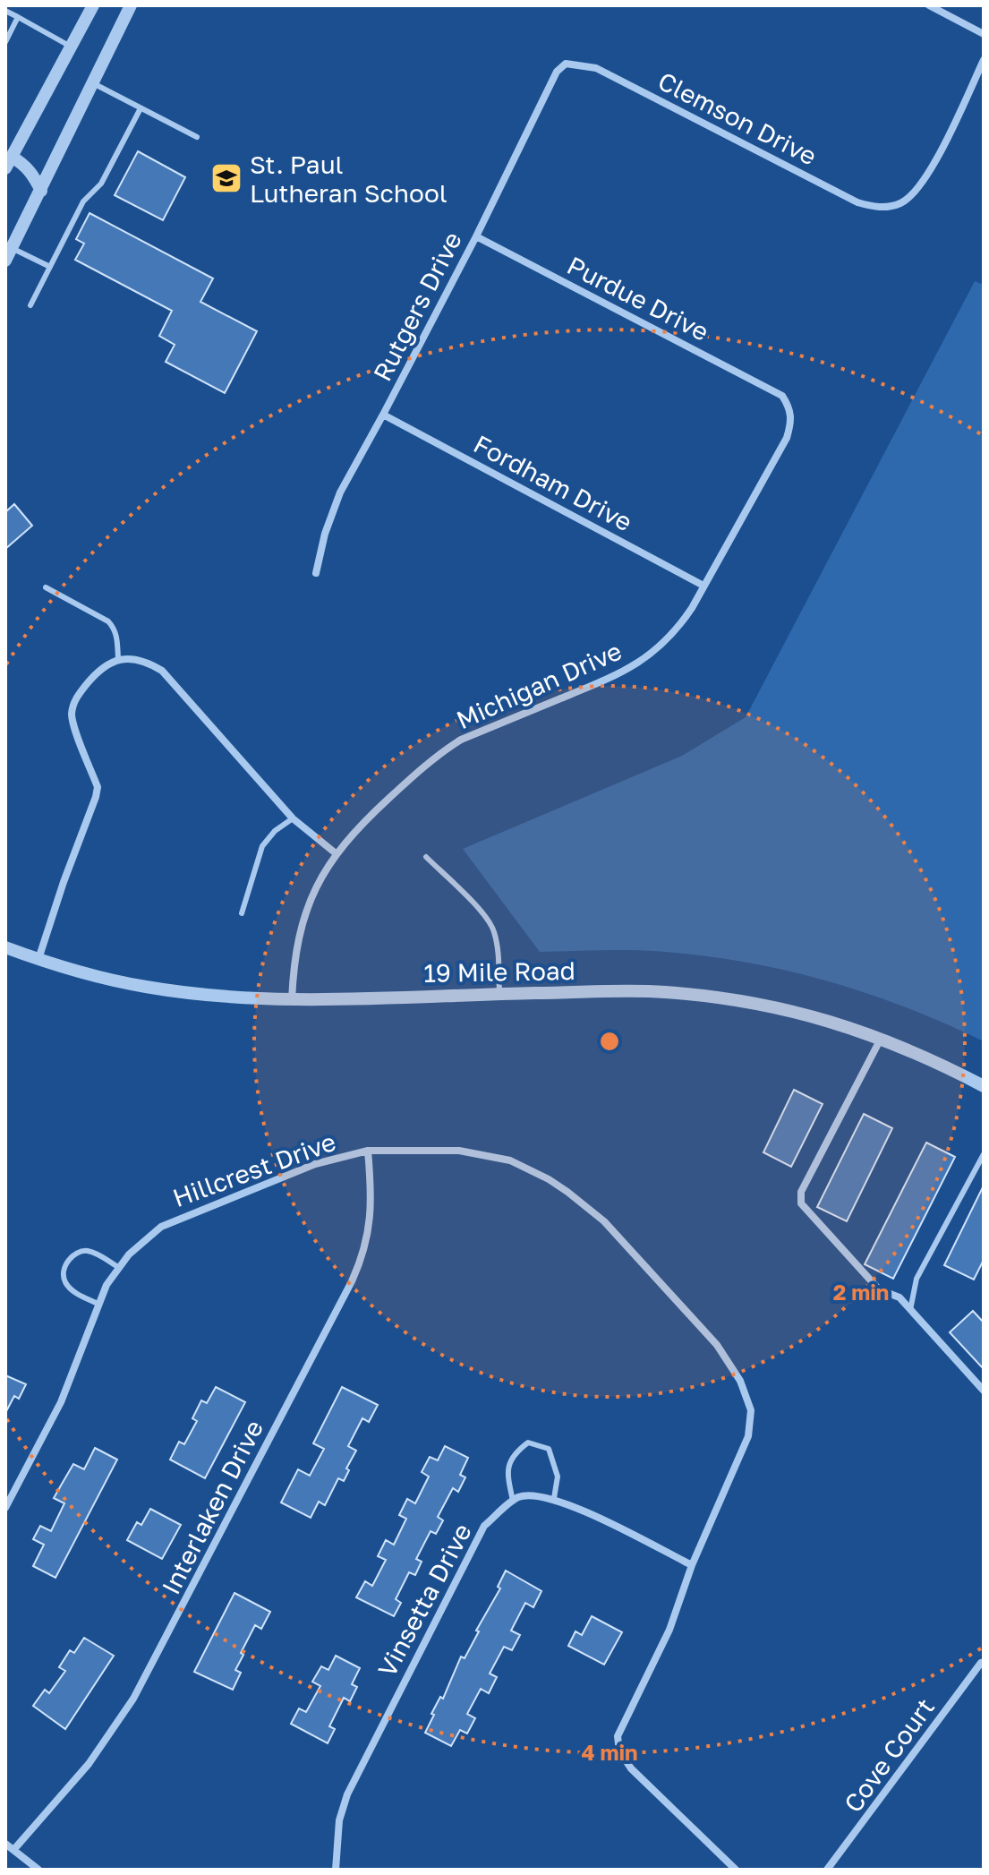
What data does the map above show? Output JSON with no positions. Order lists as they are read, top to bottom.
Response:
{
  "streets": {
    "street": [
      "Clemson Drive",
      "Purdue Drive",
      "Rutgers Drive",
      "Fordham Drive",
      "Michigan Drive",
      "19 Mile Road",
      "Hillcrest Drive",
      "Interlaken Drive",
      "Vinsetta Drive",
      "Cove Court"
    ]
  },
  "crossings": [
    ["Clemson Drive", "Rutgers Drive"],
    ["Purdue Drive", "Rutgers Drive"],
    ["Purdue Drive", "Michigan Drive"],
    ["Rutgers Drive", "Fordham Drive"],
    ["Fordham Drive", "Michigan Drive"],
    ["Michigan Drive", "19 Mile Road"],
    ["Hillcrest Drive", "Interlaken Drive"]
  ],
  "places": {
    "school or university": ["St. Paul Lutheran School"]
  },
  "rings": ["2 min", "4 min"]
}
